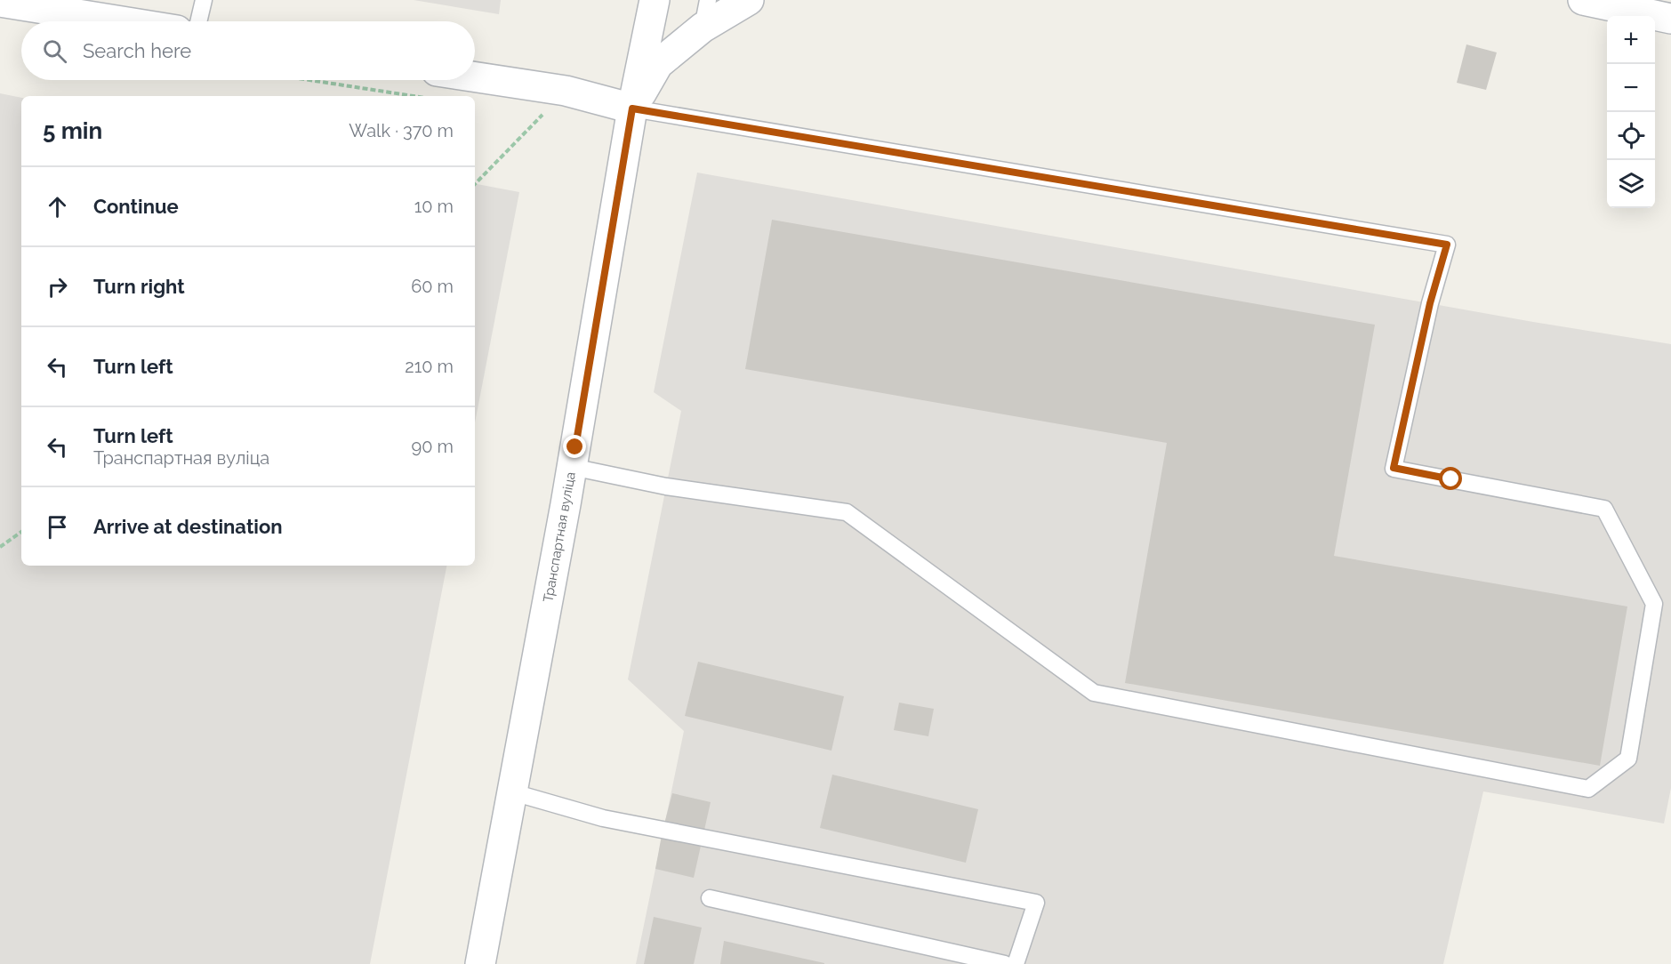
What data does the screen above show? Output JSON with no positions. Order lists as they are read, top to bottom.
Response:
{
  "streets": {
    "street": ["Транспартная вуліца"]
  },
  "page": {
    "map_buttons": ["+", "−"],
    "search": "Search here",
    "heading": ["5 min", "Walk · 370 m"],
    "list": [
      ["Continue", "10 m"],
      ["Turn right", "60 m"],
      ["Turn left", "210 m"],
      ["Turn left", "Транспартная вуліца", "90 m"],
      "Arrive at destination"
    ]
  }
}
